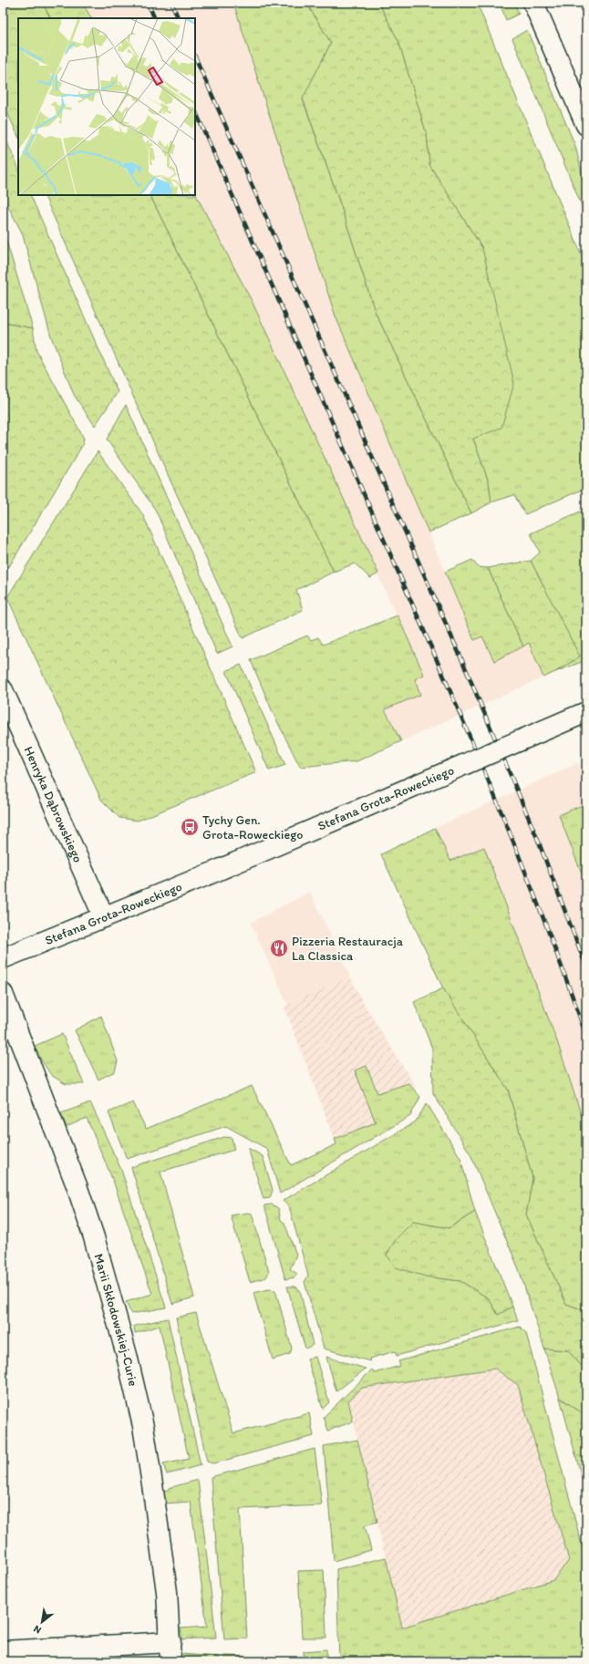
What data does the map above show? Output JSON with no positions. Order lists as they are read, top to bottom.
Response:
{
  "streets": {
    "street": ["Stefana Grota-Roweckiego", "Henryka Dąbrowskiego", "Marii Skłodowskiej-Curie"]
  },
  "crossings": [
    ["Stefana Grota-Roweckiego", "Henryka Dąbrowskiego"]
  ],
  "places": {
    "bus stop": ["Tychy Gen. Grota-Roweckiego"],
    "restaurant": ["Pizzeria Restauracja La Classica"]
  },
  "north": "bottom left"
}
